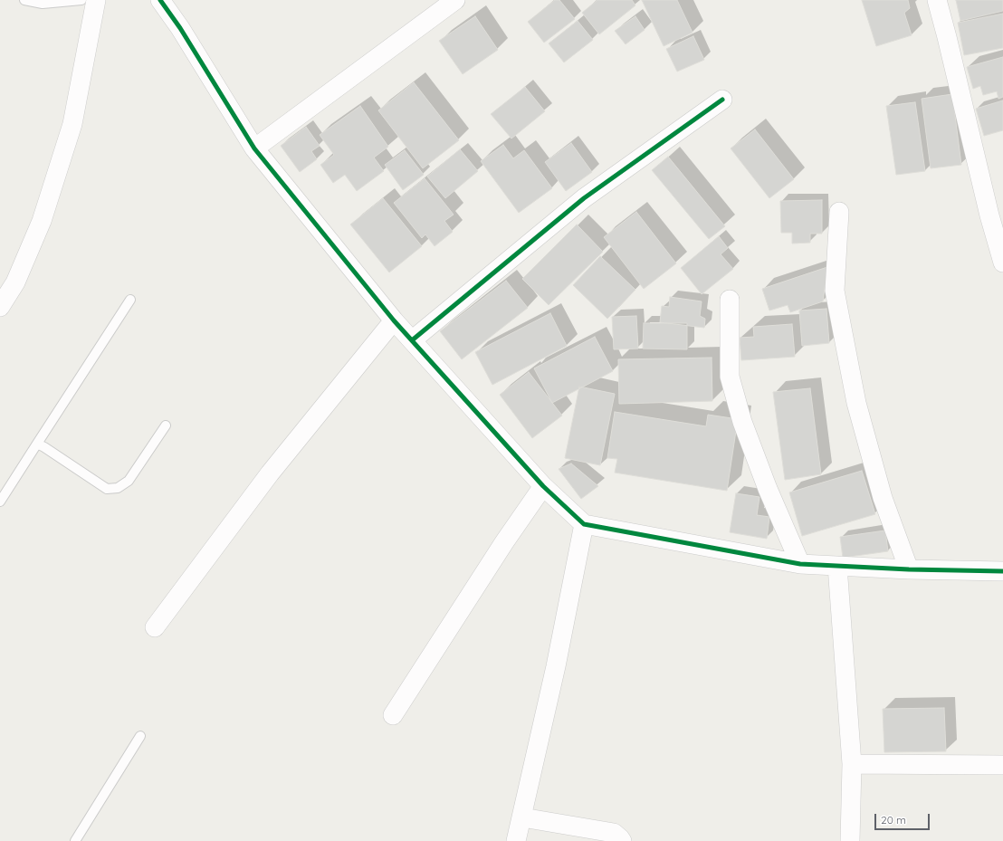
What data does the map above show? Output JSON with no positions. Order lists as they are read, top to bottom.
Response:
{
  "scale_bar": "20 m"
}
